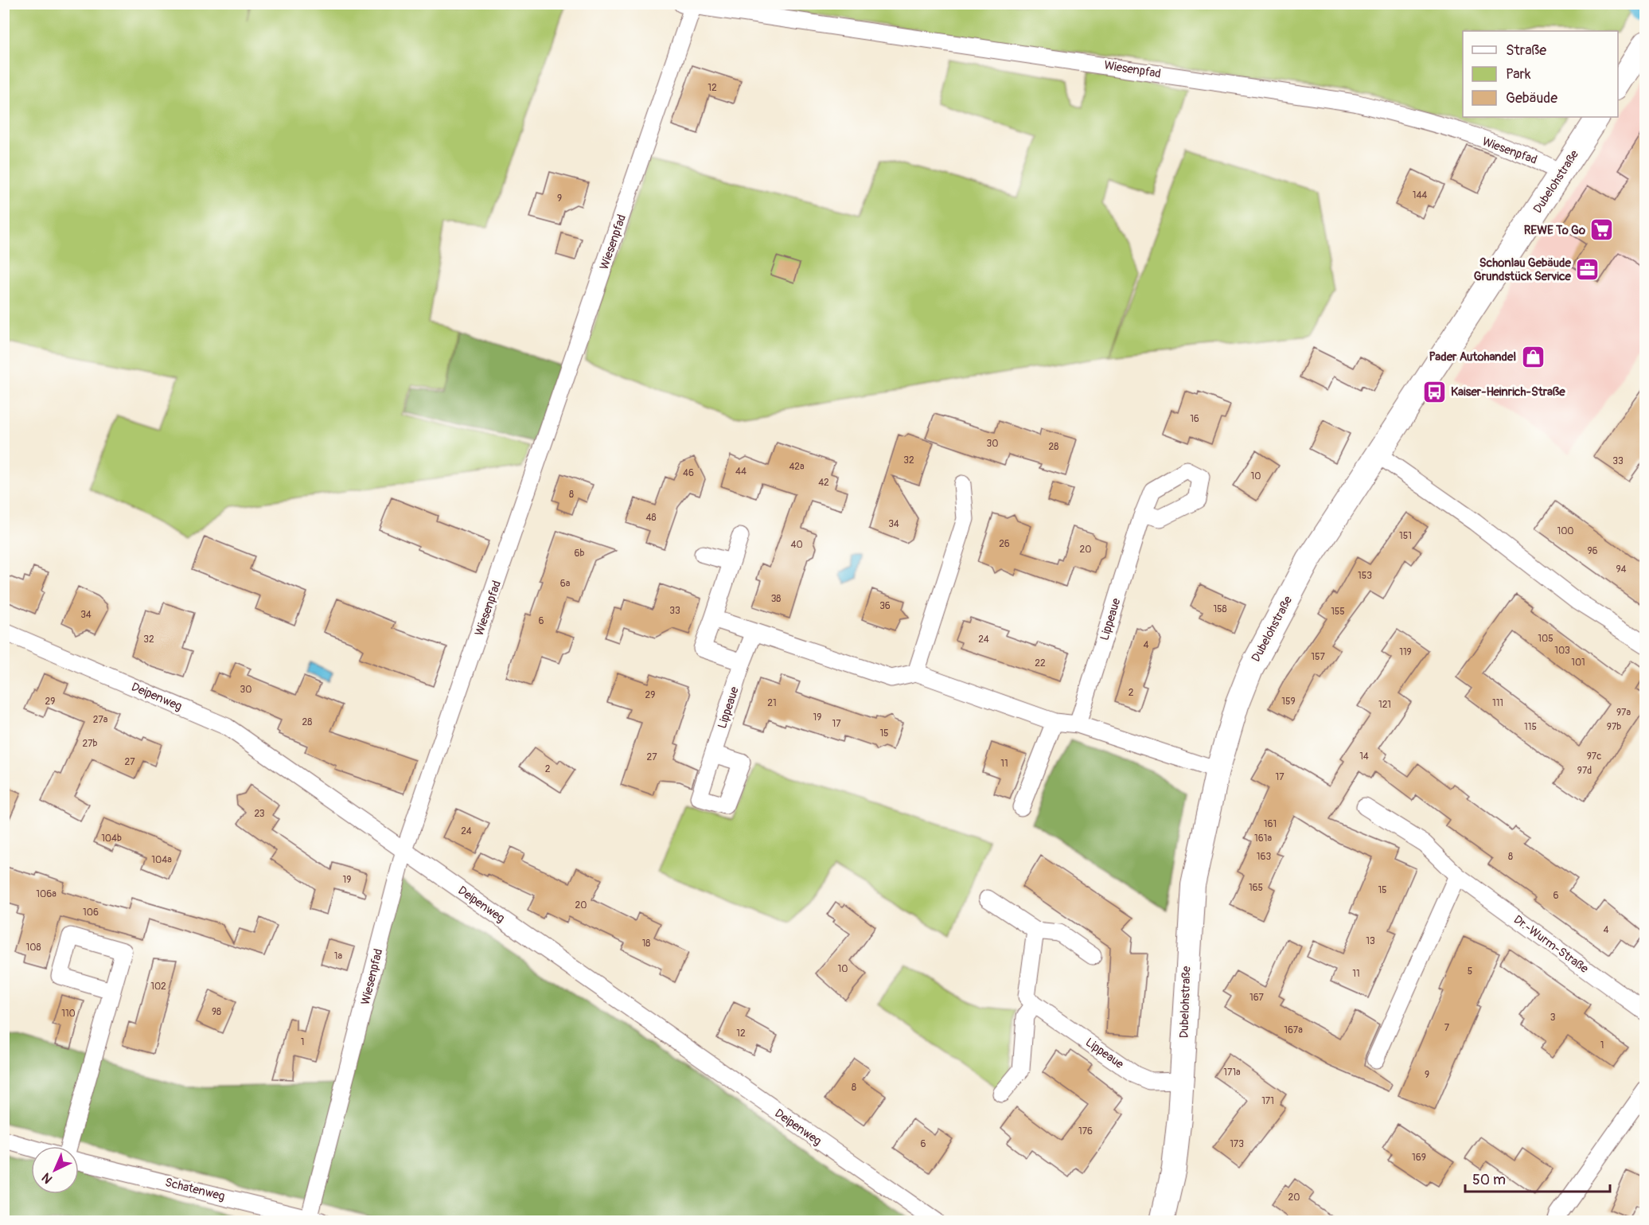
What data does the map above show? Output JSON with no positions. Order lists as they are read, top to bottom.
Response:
{
  "streets": {
    "main road": ["Dubelohstraße"],
    "street": [
      "Wiesenpfad",
      "Lippeaue",
      "Deipenweg",
      "Dr.-Wurm-Straße",
      "Schatenweg"
    ]
  },
  "crossings": [
    ["Wiesenpfad", "Dubelohstraße"],
    ["Wiesenpfad", "Deipenweg"],
    ["Wiesenpfad", "Schatenweg"],
    ["Dubelohstraße", "Lippeaue"]
  ],
  "places": {
    "supermarket": ["REWE To Go"],
    "office": ["Schonlau Gebäude Grundstück Service"],
    "shop": ["Pader Autohandel"],
    "bus stop": ["Kaiser-Heinrich-Straße"]
  },
  "house_numbers": [
    "12",
    "144",
    "9",
    "16",
    "30",
    "28",
    "32",
    "33",
    "42a",
    "44",
    "46",
    "10",
    "42",
    "8",
    "48",
    "34",
    "100",
    "151",
    "26",
    "40",
    "20",
    "96",
    "6b",
    "94",
    "153",
    "6a",
    "38",
    "36",
    "158",
    "33",
    "155",
    "34",
    "6",
    "105",
    "32",
    "24",
    "4",
    "103",
    "119",
    "157",
    "101",
    "22",
    "30",
    "2",
    "29",
    "29",
    "159",
    "21",
    "111",
    "121",
    "97a",
    "19",
    "27a",
    "28",
    "17",
    "115",
    "97b",
    "15",
    "27b",
    "14",
    "97c",
    "27",
    "27",
    "11",
    "2",
    "97d",
    "17",
    "23",
    "161",
    "24",
    "104b",
    "161a",
    "163",
    "8",
    "104a",
    "19",
    "165",
    "15",
    "106a",
    "6",
    "20",
    "106",
    "4",
    "13",
    "18",
    "108",
    "1a",
    "10",
    "5",
    "11",
    "102",
    "167",
    "98",
    "110",
    "3",
    "7",
    "167a",
    "12",
    "1",
    "1",
    "171a",
    "9",
    "8",
    "171",
    "176",
    "6",
    "173",
    "169",
    "20"
  ],
  "legend": ["Straße", "Park", "Gebäude"],
  "scale_bar": "50 m",
  "north": "bottom left"
}
